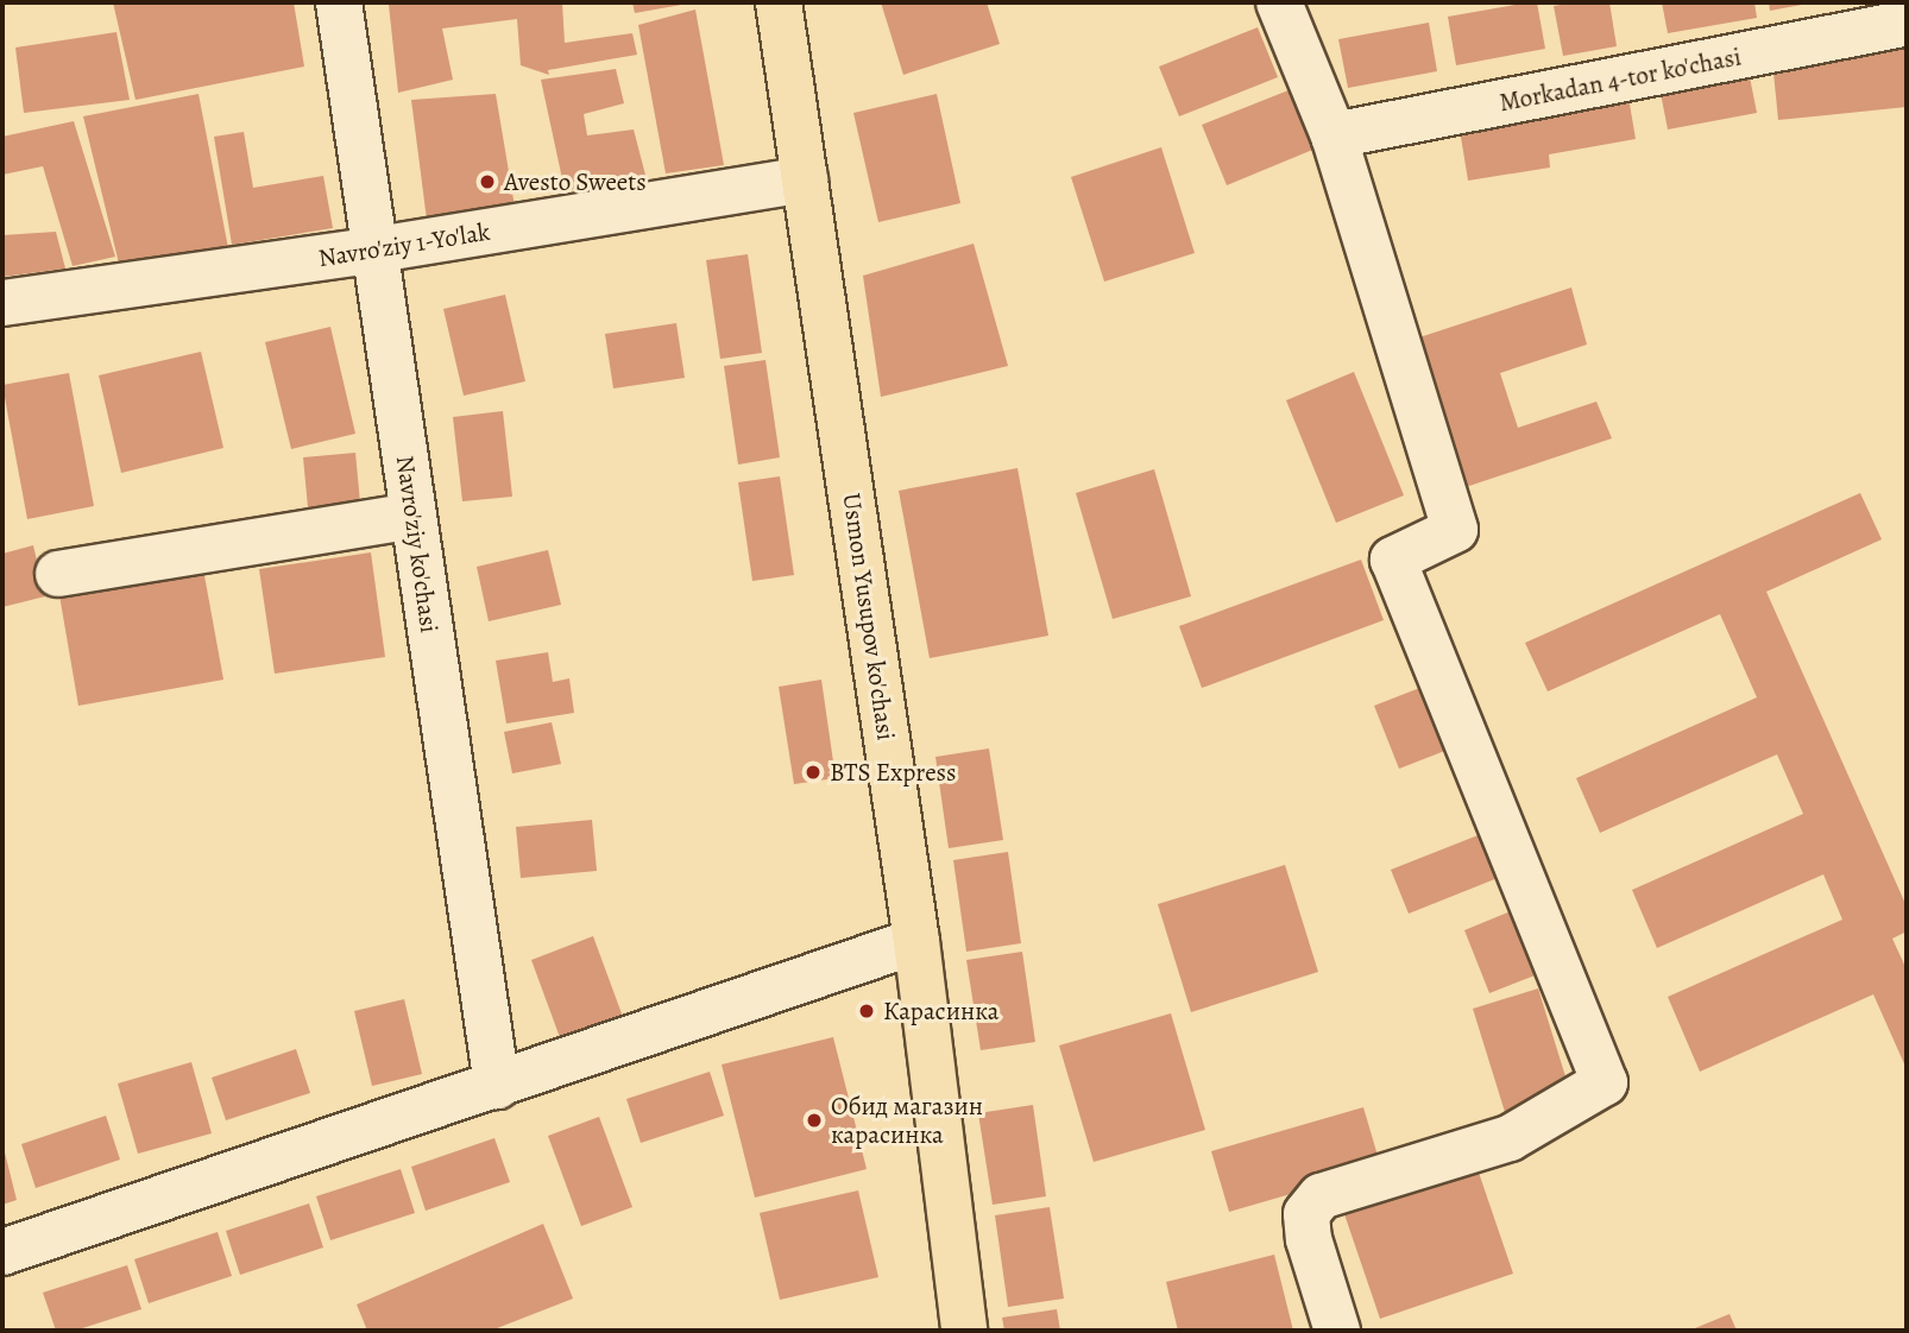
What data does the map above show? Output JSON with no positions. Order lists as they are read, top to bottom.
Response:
{
  "streets": {
    "main road": ["Usmon Yusupov ko'chasi"],
    "street": ["Morkadan 4-tor ko'chasi", "Navro'ziy 1-Yo'lak", "Navro'ziy ko'chasi"]
  },
  "crossings": [
    ["Navro'ziy 1-Yo'lak", "Navro'ziy ko'chasi"],
    ["Navro'ziy 1-Yo'lak", "Usmon Yusupov ko'chasi"]
  ],
  "places": [
    "Avesto Sweets",
    "BTS Express",
    "Карасинка",
    "Обид магазин карасинка"
  ]
}
